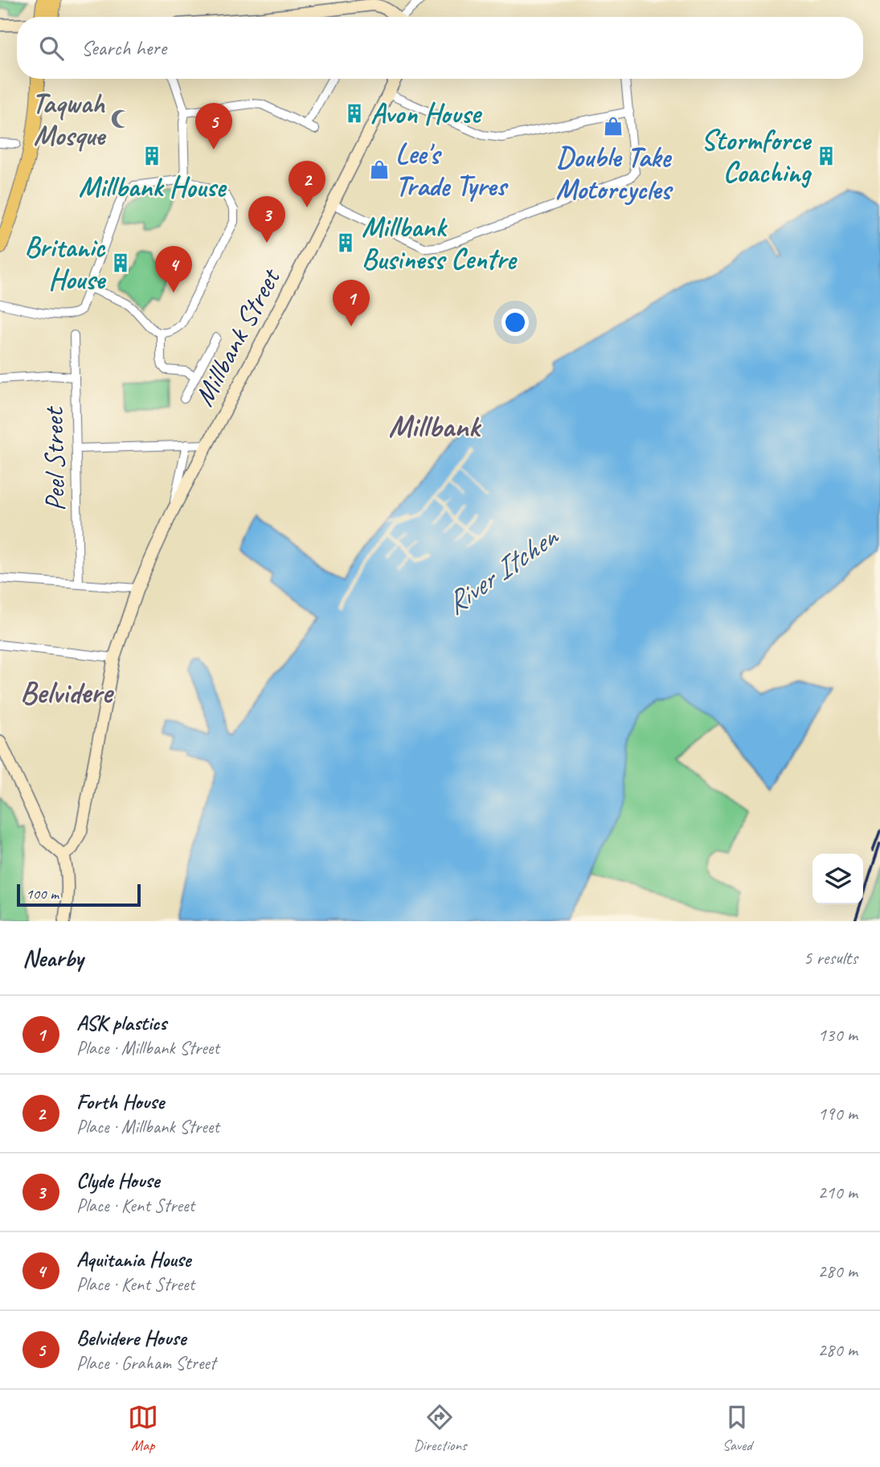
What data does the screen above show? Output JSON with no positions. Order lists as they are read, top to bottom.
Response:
{
  "streets": {
    "street": ["Millbank Street", "Peel Street"]
  },
  "districts": ["Millbank", "Belvidere"],
  "water": ["River Itchen"],
  "places": {
    "building": [
      "Avon House",
      "Millbank House",
      "Stormforce Coaching",
      "Millbank Business Centre",
      "Britanic House"
    ],
    "mosque": ["Taqwah Mosque"],
    "shop": ["Double Take Motorcycles", "Lee's Trade Tyres"]
  },
  "scale_bar": "100 m",
  "page": {
    "search": "Search here",
    "pins": [
      "5",
      "2",
      "3",
      "4",
      "1"
    ],
    "scale": "100 m",
    "heading": ["Nearby", "5 results"],
    "list": [
      {
        "mark": "1",
        "name": "ASK plastics",
        "note": "Place · Millbank Street",
        "value": "130 m"
      },
      {
        "mark": "2",
        "name": "Forth House",
        "note": "Place · Millbank Street",
        "value": "190 m"
      },
      {
        "mark": "3",
        "name": "Clyde House",
        "note": "Place · Kent Street",
        "value": "210 m"
      },
      {
        "mark": "4",
        "name": "Aquitania House",
        "note": "Place · Kent Street",
        "value": "280 m"
      },
      {
        "mark": "5",
        "name": "Belvidere House",
        "note": "Place · Graham Street",
        "value": "280 m"
      }
    ],
    "nav": ["Map", "Directions", "Saved"]
  }
}
